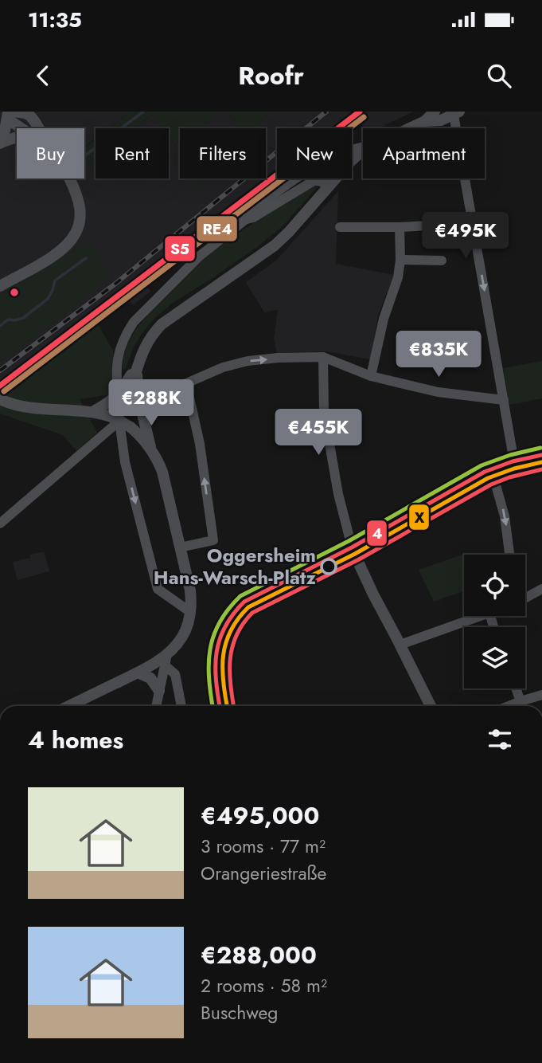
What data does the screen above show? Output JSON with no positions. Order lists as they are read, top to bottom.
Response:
{
  "places": ["Oggersheim Hans-Warsch-Platz"],
  "lines": [
    "transit line S5",
    "transit line RE4",
    "tram line 4",
    "transit line X"
  ],
  "page": {
    "status": "11:35",
    "header": "Roofr",
    "chip": [
      "Buy",
      "Rent",
      "Filters",
      "New",
      "Apartment"
    ],
    "price": [
      "€495K",
      "€835K",
      "€288K",
      "€455K"
    ],
    "heading": "4 homes",
    "list": [
      {
        "name": "€495,000",
        "note": "3 rooms · 77 m² · Orangeriestraße"
      },
      {
        "name": "€288,000",
        "note": "2 rooms · 58 m² · Buschweg"
      }
    ]
  }
}
